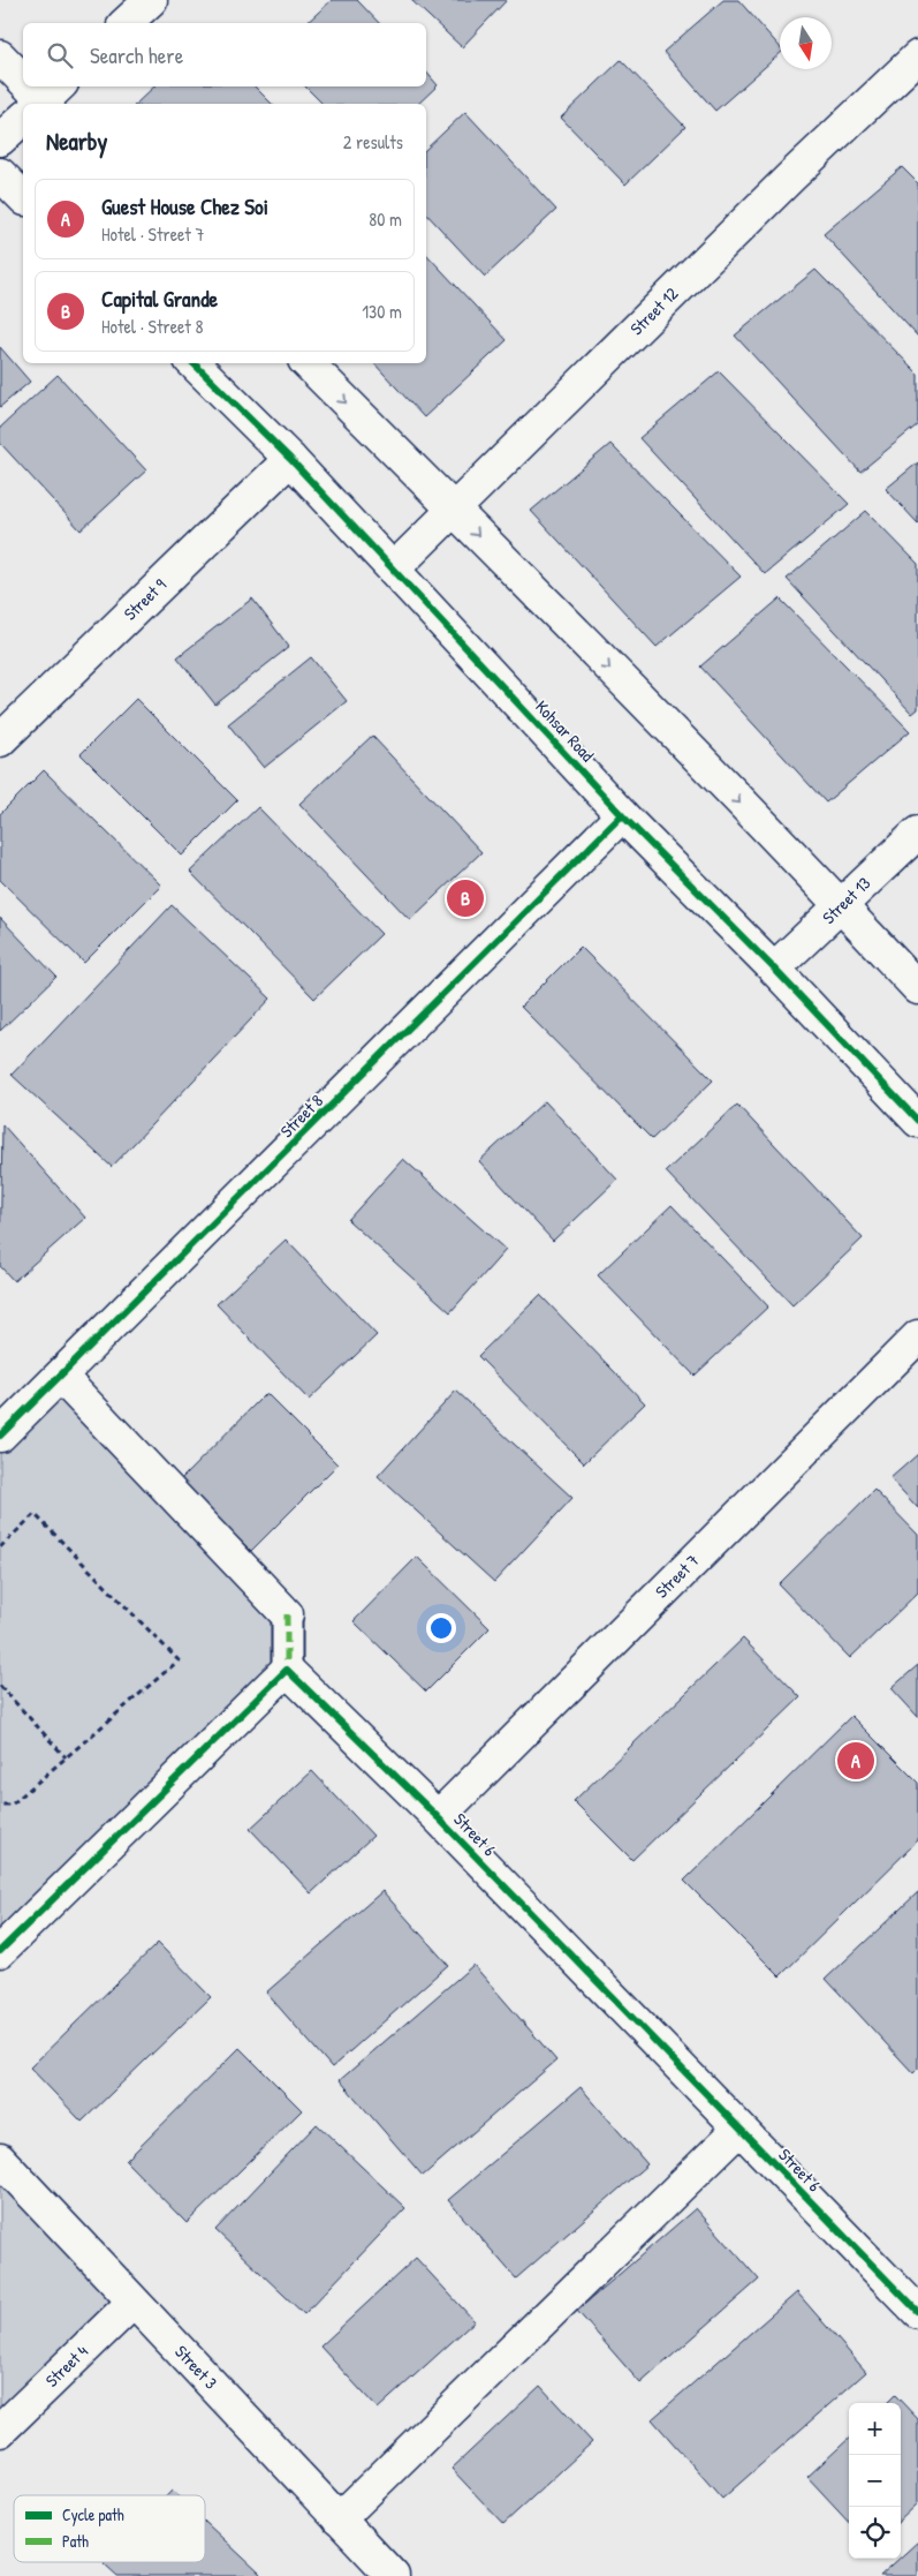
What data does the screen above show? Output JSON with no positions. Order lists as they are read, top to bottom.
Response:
{
  "streets": {
    "street": [
      "Street 12",
      "Street 9",
      "Kohsar Road",
      "Street 13",
      "Street 8",
      "Street 7",
      "Street 6",
      "Street 4",
      "Street 3"
    ]
  },
  "crossings": [
    ["Street 12", "Kohsar Road"],
    ["Street 9", "Kohsar Road"],
    ["Kohsar Road", "Street 13"],
    ["Kohsar Road", "Street 8"],
    ["Street 7", "Street 6"],
    ["Street 4", "Street 3"]
  ],
  "legend": ["Cycle path", "Path"],
  "north": "bottom",
  "page": {
    "search": "Search here",
    "heading": ["Nearby", "2 results"],
    "list": [
      {
        "mark": "A",
        "name": "Guest House Chez Soi",
        "note": "Hotel · Street 7",
        "value": "80 m"
      },
      {
        "mark": "B",
        "name": "Capital Grande",
        "note": "Hotel · Street 8",
        "value": "130 m"
      }
    ],
    "pins": ["B", "A"],
    "map_buttons": ["+", "−"]
  }
}
